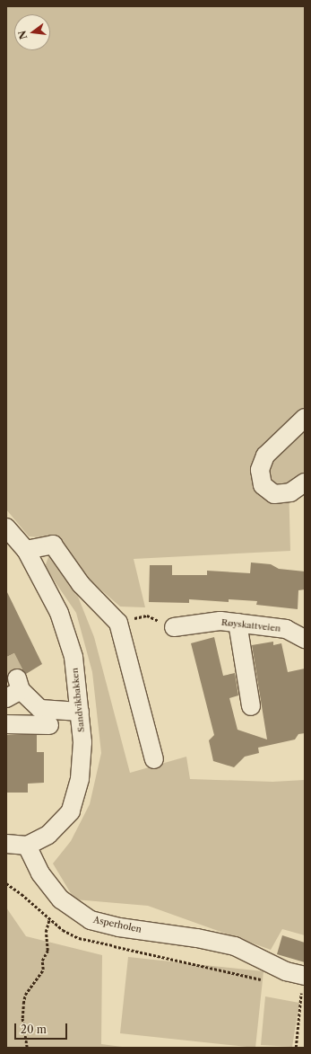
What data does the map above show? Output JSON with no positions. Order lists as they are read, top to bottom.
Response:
{
  "streets": {
    "street": ["Røyskattveien", "Sandvikbakken", "Asperholen"]
  },
  "crossings": [
    ["Sandvikbakken", "Asperholen"]
  ],
  "scale_bar": "20 m",
  "north": "left"
}
